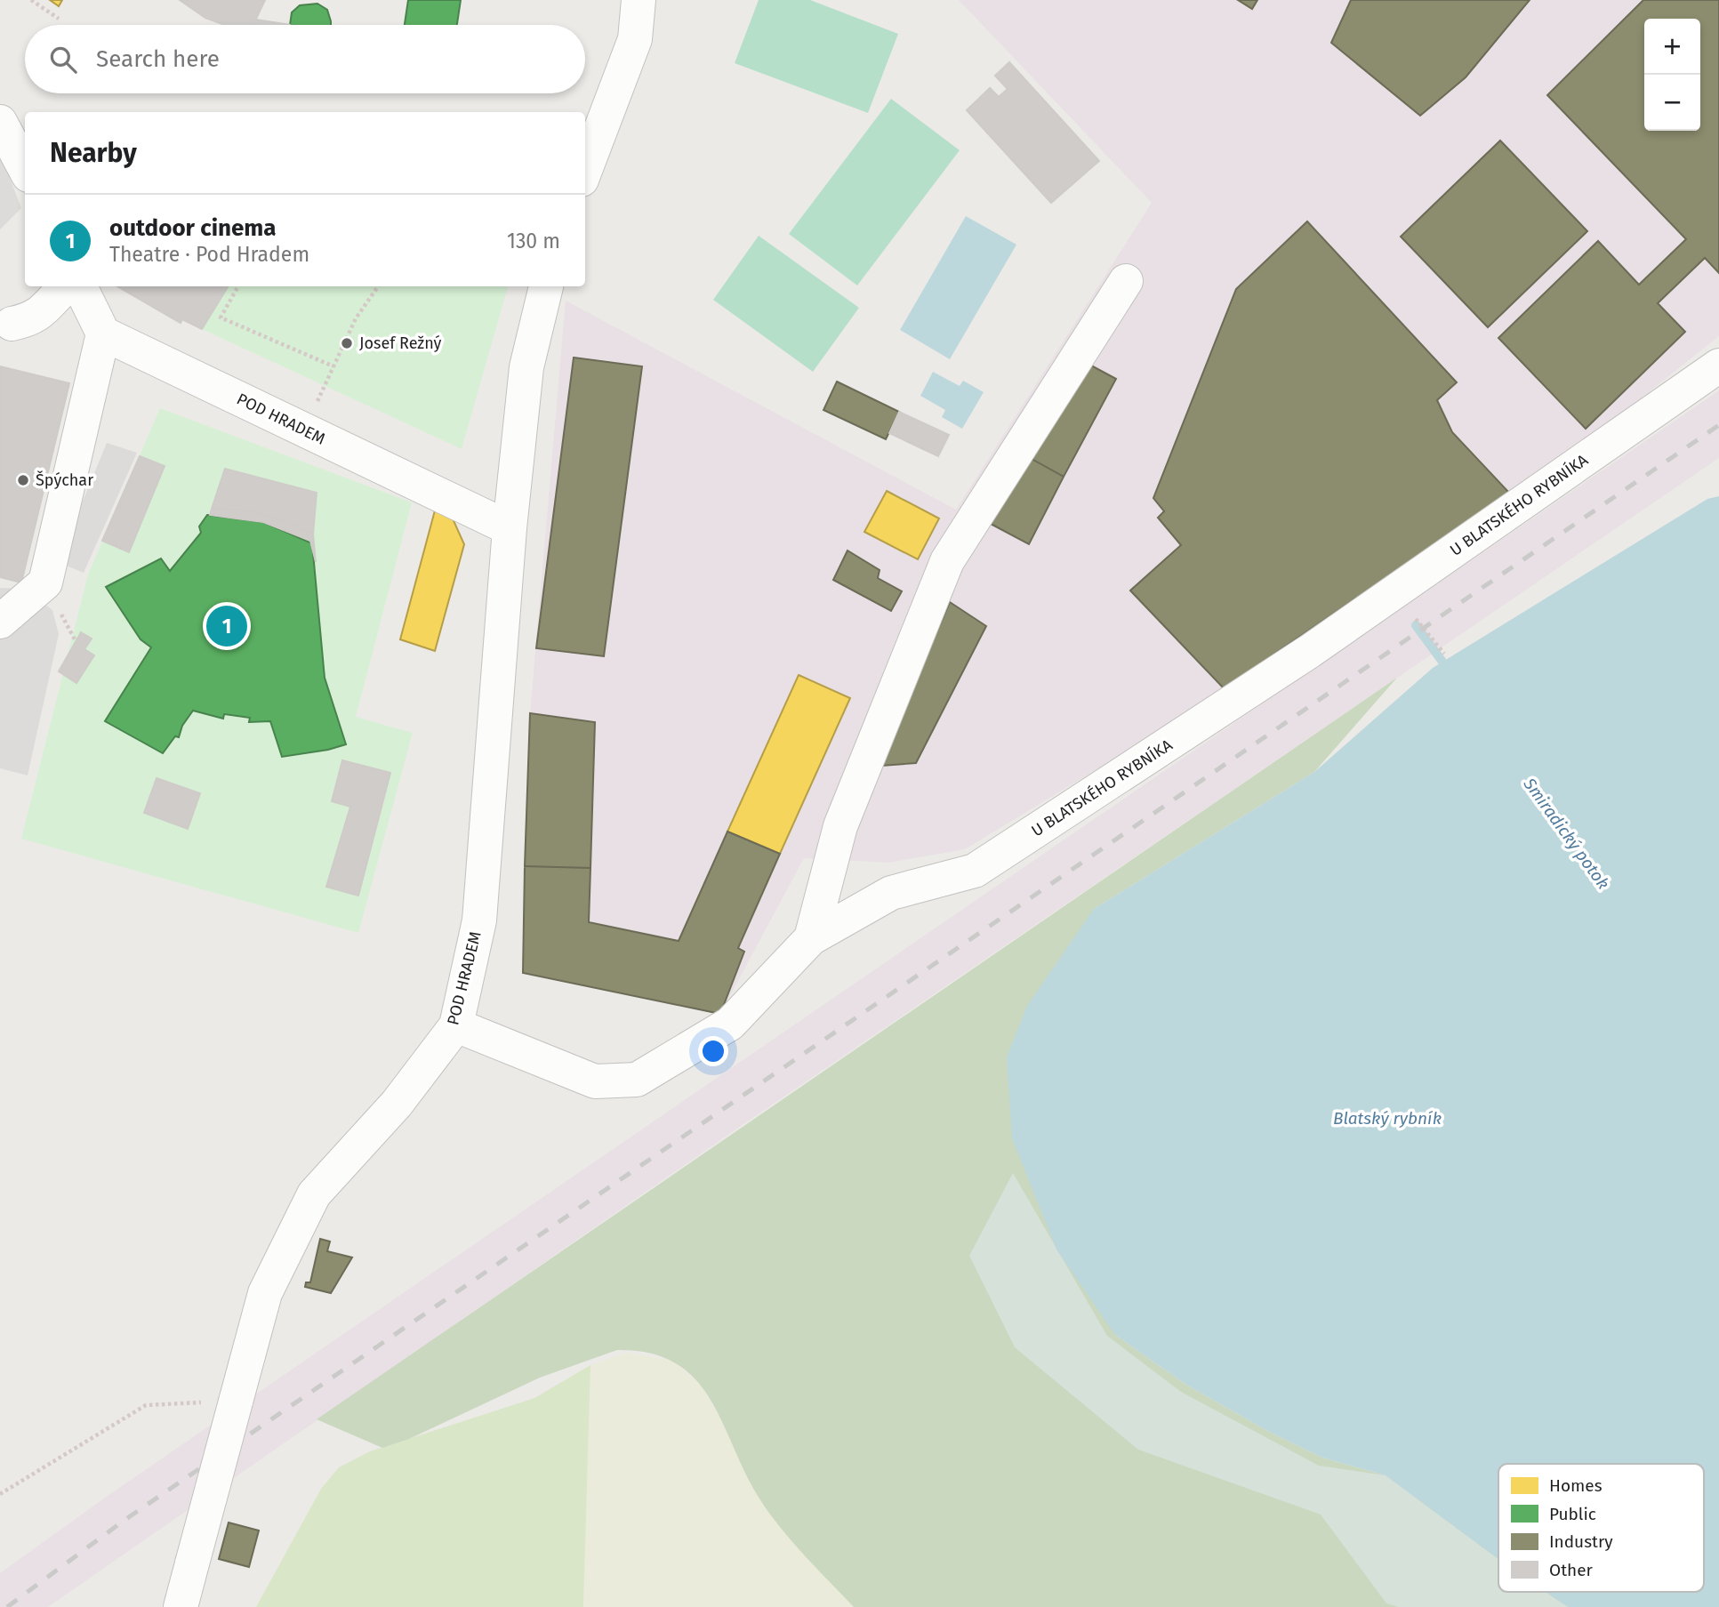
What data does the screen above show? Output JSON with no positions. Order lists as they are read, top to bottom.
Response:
{
  "streets": {
    "street": ["POD HRADEM", "U BLATSKÉHO RYBNÍKA"]
  },
  "crossings": [
    ["POD HRADEM", "U BLATSKÉHO RYBNÍKA"]
  ],
  "water": ["Smiradický potok", "Blatský rybník"],
  "places": ["Josef Režný", "Špýchar"],
  "legend": [
    "Homes",
    "Public",
    "Industry",
    "Other"
  ],
  "page": {
    "map_buttons": ["+", "−"],
    "search": "Search here",
    "heading": "Nearby",
    "list": [
      {
        "mark": "1",
        "name": "outdoor cinema",
        "note": "Theatre · Pod Hradem",
        "value": "130 m"
      }
    ],
    "pins": "1"
  }
}
